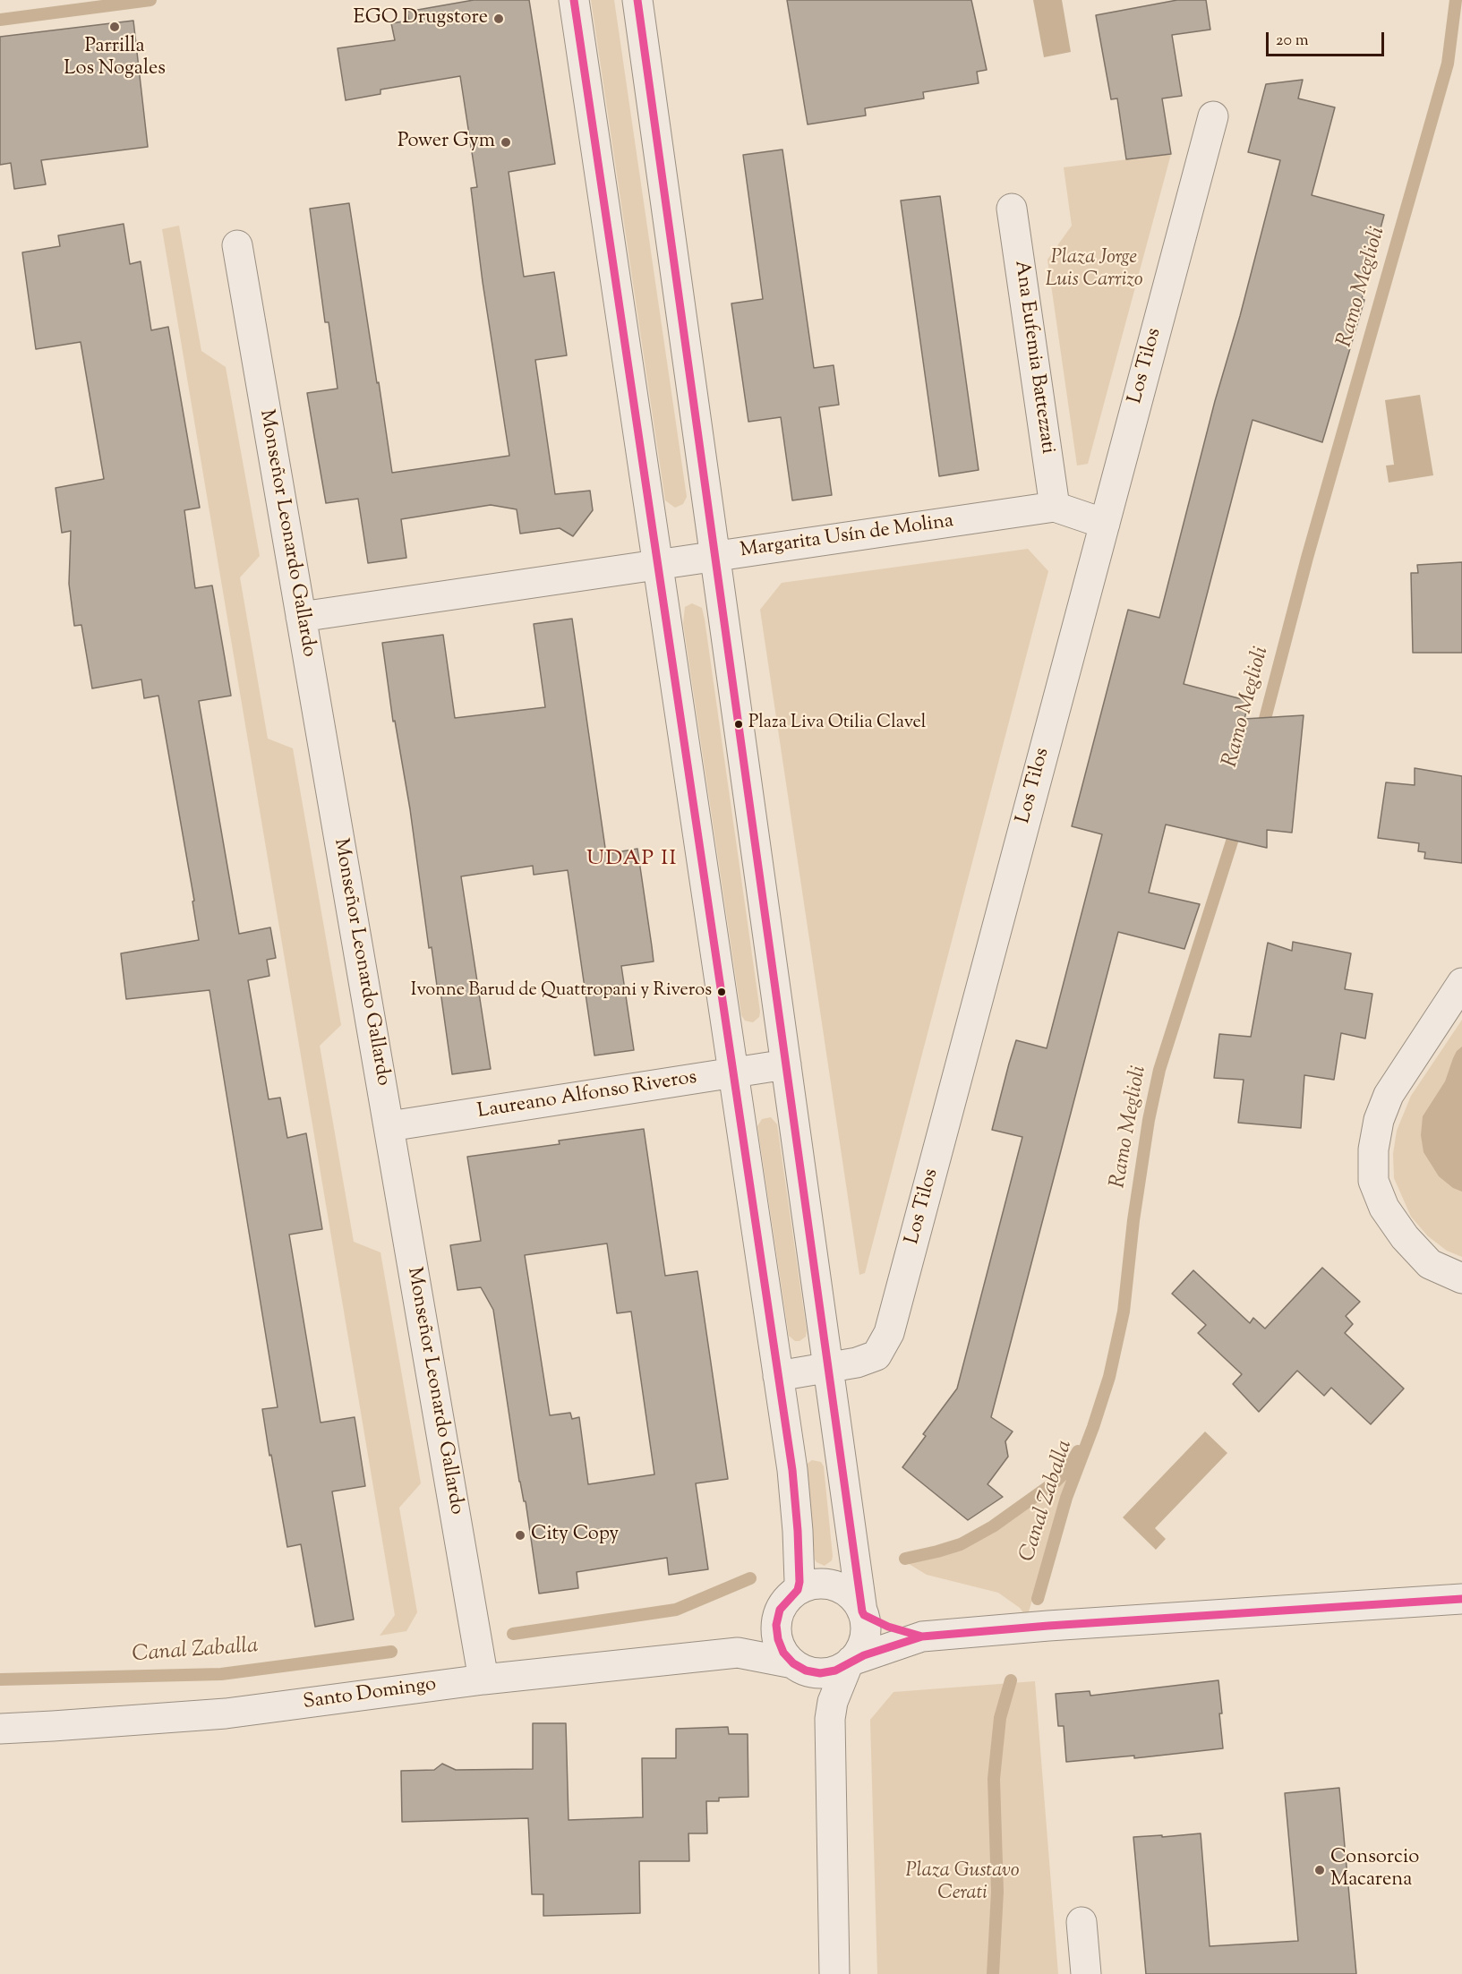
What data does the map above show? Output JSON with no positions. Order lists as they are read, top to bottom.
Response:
{
  "streets": {
    "street": [
      "Ana Eufemia Battezzati",
      "Los Tilos",
      "Monseñor Leonardo Gallardo",
      "Margarita Usín de Molina",
      "Laureano Alfonso Riveros",
      "Santo Domingo"
    ]
  },
  "crossings": [
    ["Ana Eufemia Battezzati", "Margarita Usín de Molina"],
    ["Los Tilos", "Margarita Usín de Molina"],
    ["Monseñor Leonardo Gallardo", "Margarita Usín de Molina"],
    ["Monseñor Leonardo Gallardo", "Laureano Alfonso Riveros"],
    ["Monseñor Leonardo Gallardo", "Santo Domingo"]
  ],
  "districts": ["UDAP II"],
  "water": ["Ramo Meglioli", "Canal Zaballa"],
  "parks": ["Plaza Jorge Luis Carrizo", "Plaza Gustavo Cerati"],
  "places": [
    "EGO Drugstore",
    "Parrilla Los Nogales",
    "Power Gym",
    "Plaza Liva Otilia Clavel",
    "Ivonne Barud de Quattropani y Riveros",
    "City Copy",
    "Consorcio Macarena"
  ],
  "scale_bar": "20 m"
}
